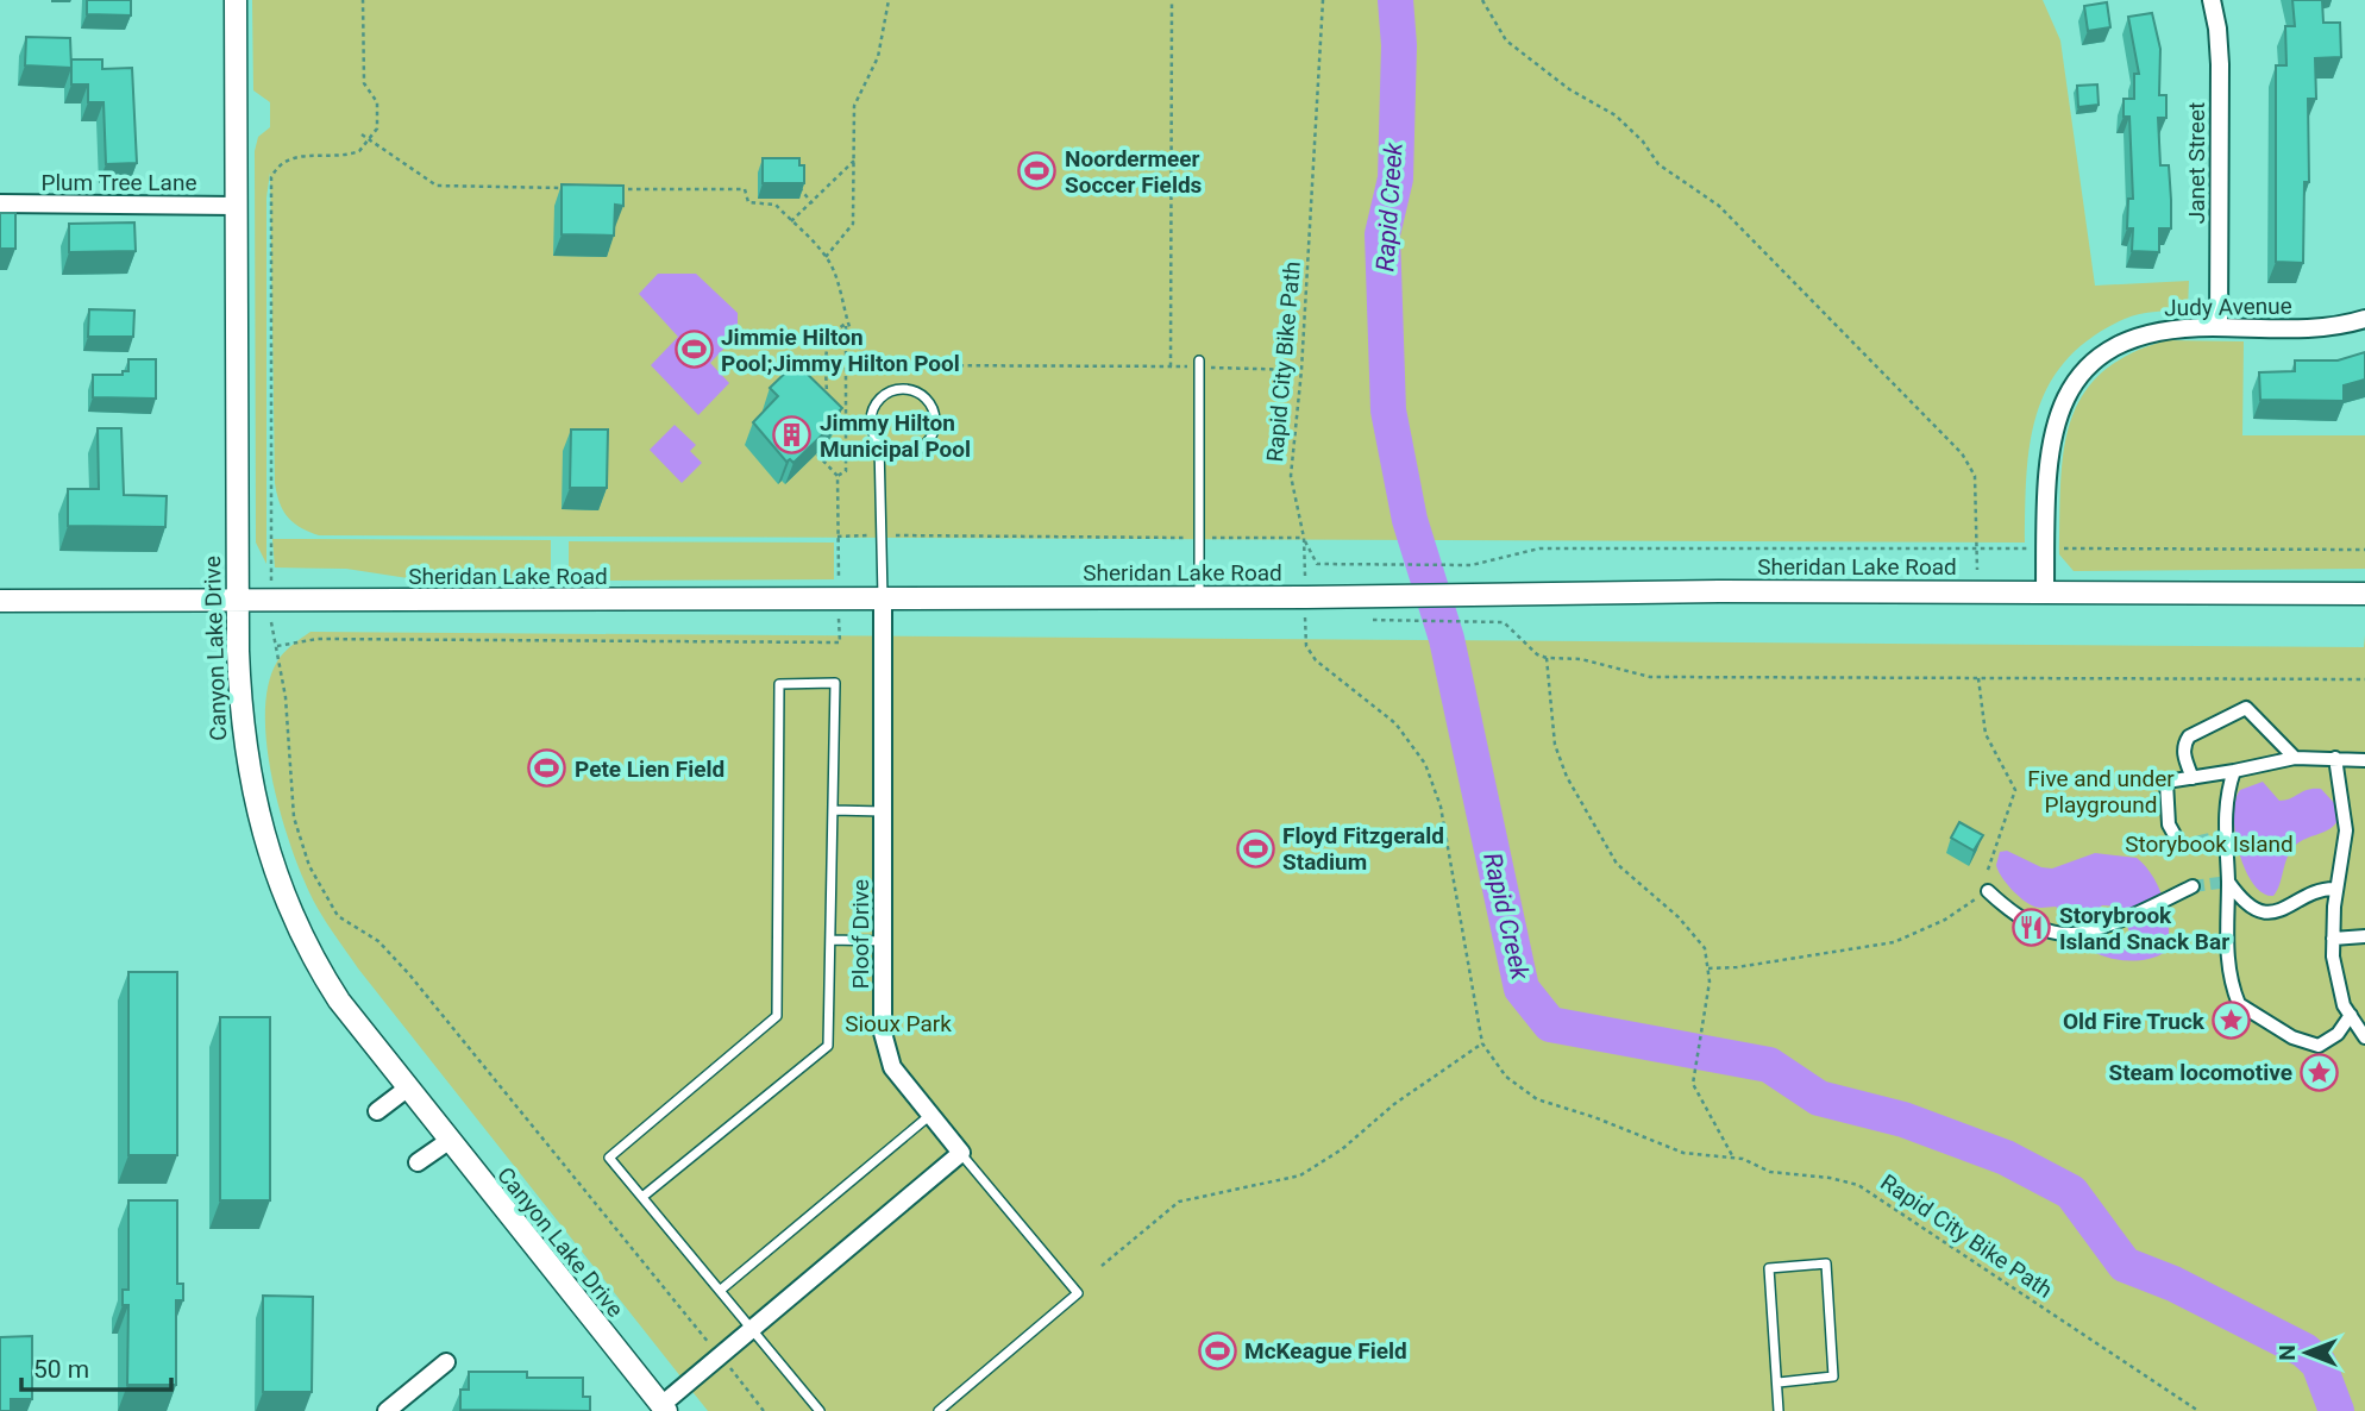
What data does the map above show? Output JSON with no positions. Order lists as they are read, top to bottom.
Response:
{
  "streets": {
    "street": [
      "Janet Street",
      "Plum Tree Lane",
      "Judy Avenue",
      "Sheridan Lake Road",
      "Canyon Lake Drive",
      "Ploof Drive"
    ],
    "path": ["Rapid City Bike Path"]
  },
  "crossings": [
    ["Janet Street", "Judy Avenue"],
    ["Plum Tree Lane", "Canyon Lake Drive"],
    ["Judy Avenue", "Sheridan Lake Road"],
    ["Rapid City Bike Path", "Sheridan Lake Road"],
    ["Sheridan Lake Road", "Canyon Lake Drive"],
    ["Sheridan Lake Road", "Ploof Drive"]
  ],
  "water": ["Rapid Creek"],
  "parks": ["Five and under Playground", "Storybook Island", "Sioux Park"],
  "places": {
    "sports": [
      "Noordermeer Soccer Fields",
      "Jimmie Hilton Pool;Jimmy Hilton Pool",
      "Pete Lien Field",
      "Floyd Fitzgerald Stadium",
      "McKeague Field"
    ],
    "building": ["Jimmy Hilton Municipal Pool"],
    "restaurant": ["Storybrook Island Snack Bar"],
    "place": ["Old Fire Truck", "Steam locomotive"]
  },
  "scale_bar": "50 m",
  "north": "left"
}
